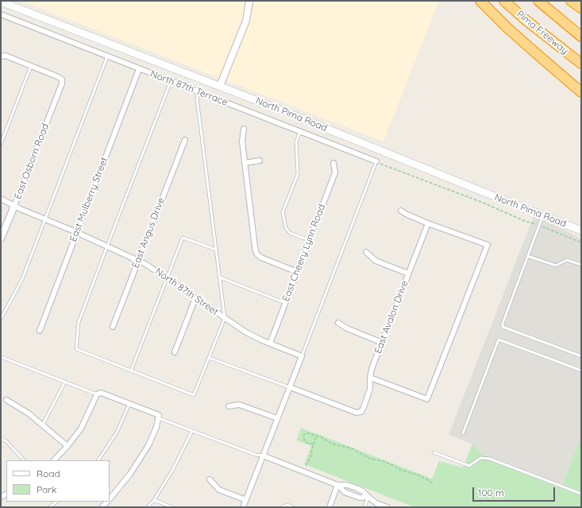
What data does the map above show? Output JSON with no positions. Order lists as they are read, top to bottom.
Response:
{
  "streets": {
    "highway": ["Pima Freeway"],
    "main road": ["North Pima Road"],
    "street": [
      "North 87th Terrace",
      "East Osborn Road",
      "East Mulberry Street",
      "East Angus Drive",
      "East Cheery Lynn Road",
      "North 87th Street",
      "East Avalon Drive"
    ]
  },
  "crossings": [
    ["North 87th Terrace", "East Mulberry Street"],
    ["East Osborn Road", "North 87th Street"],
    ["East Mulberry Street", "North 87th Street"],
    ["East Angus Drive", "North 87th Street"],
    ["East Cheery Lynn Road", "North 87th Street"]
  ],
  "legend": ["Road", "Park"],
  "scale_bar": "100 m"
}
